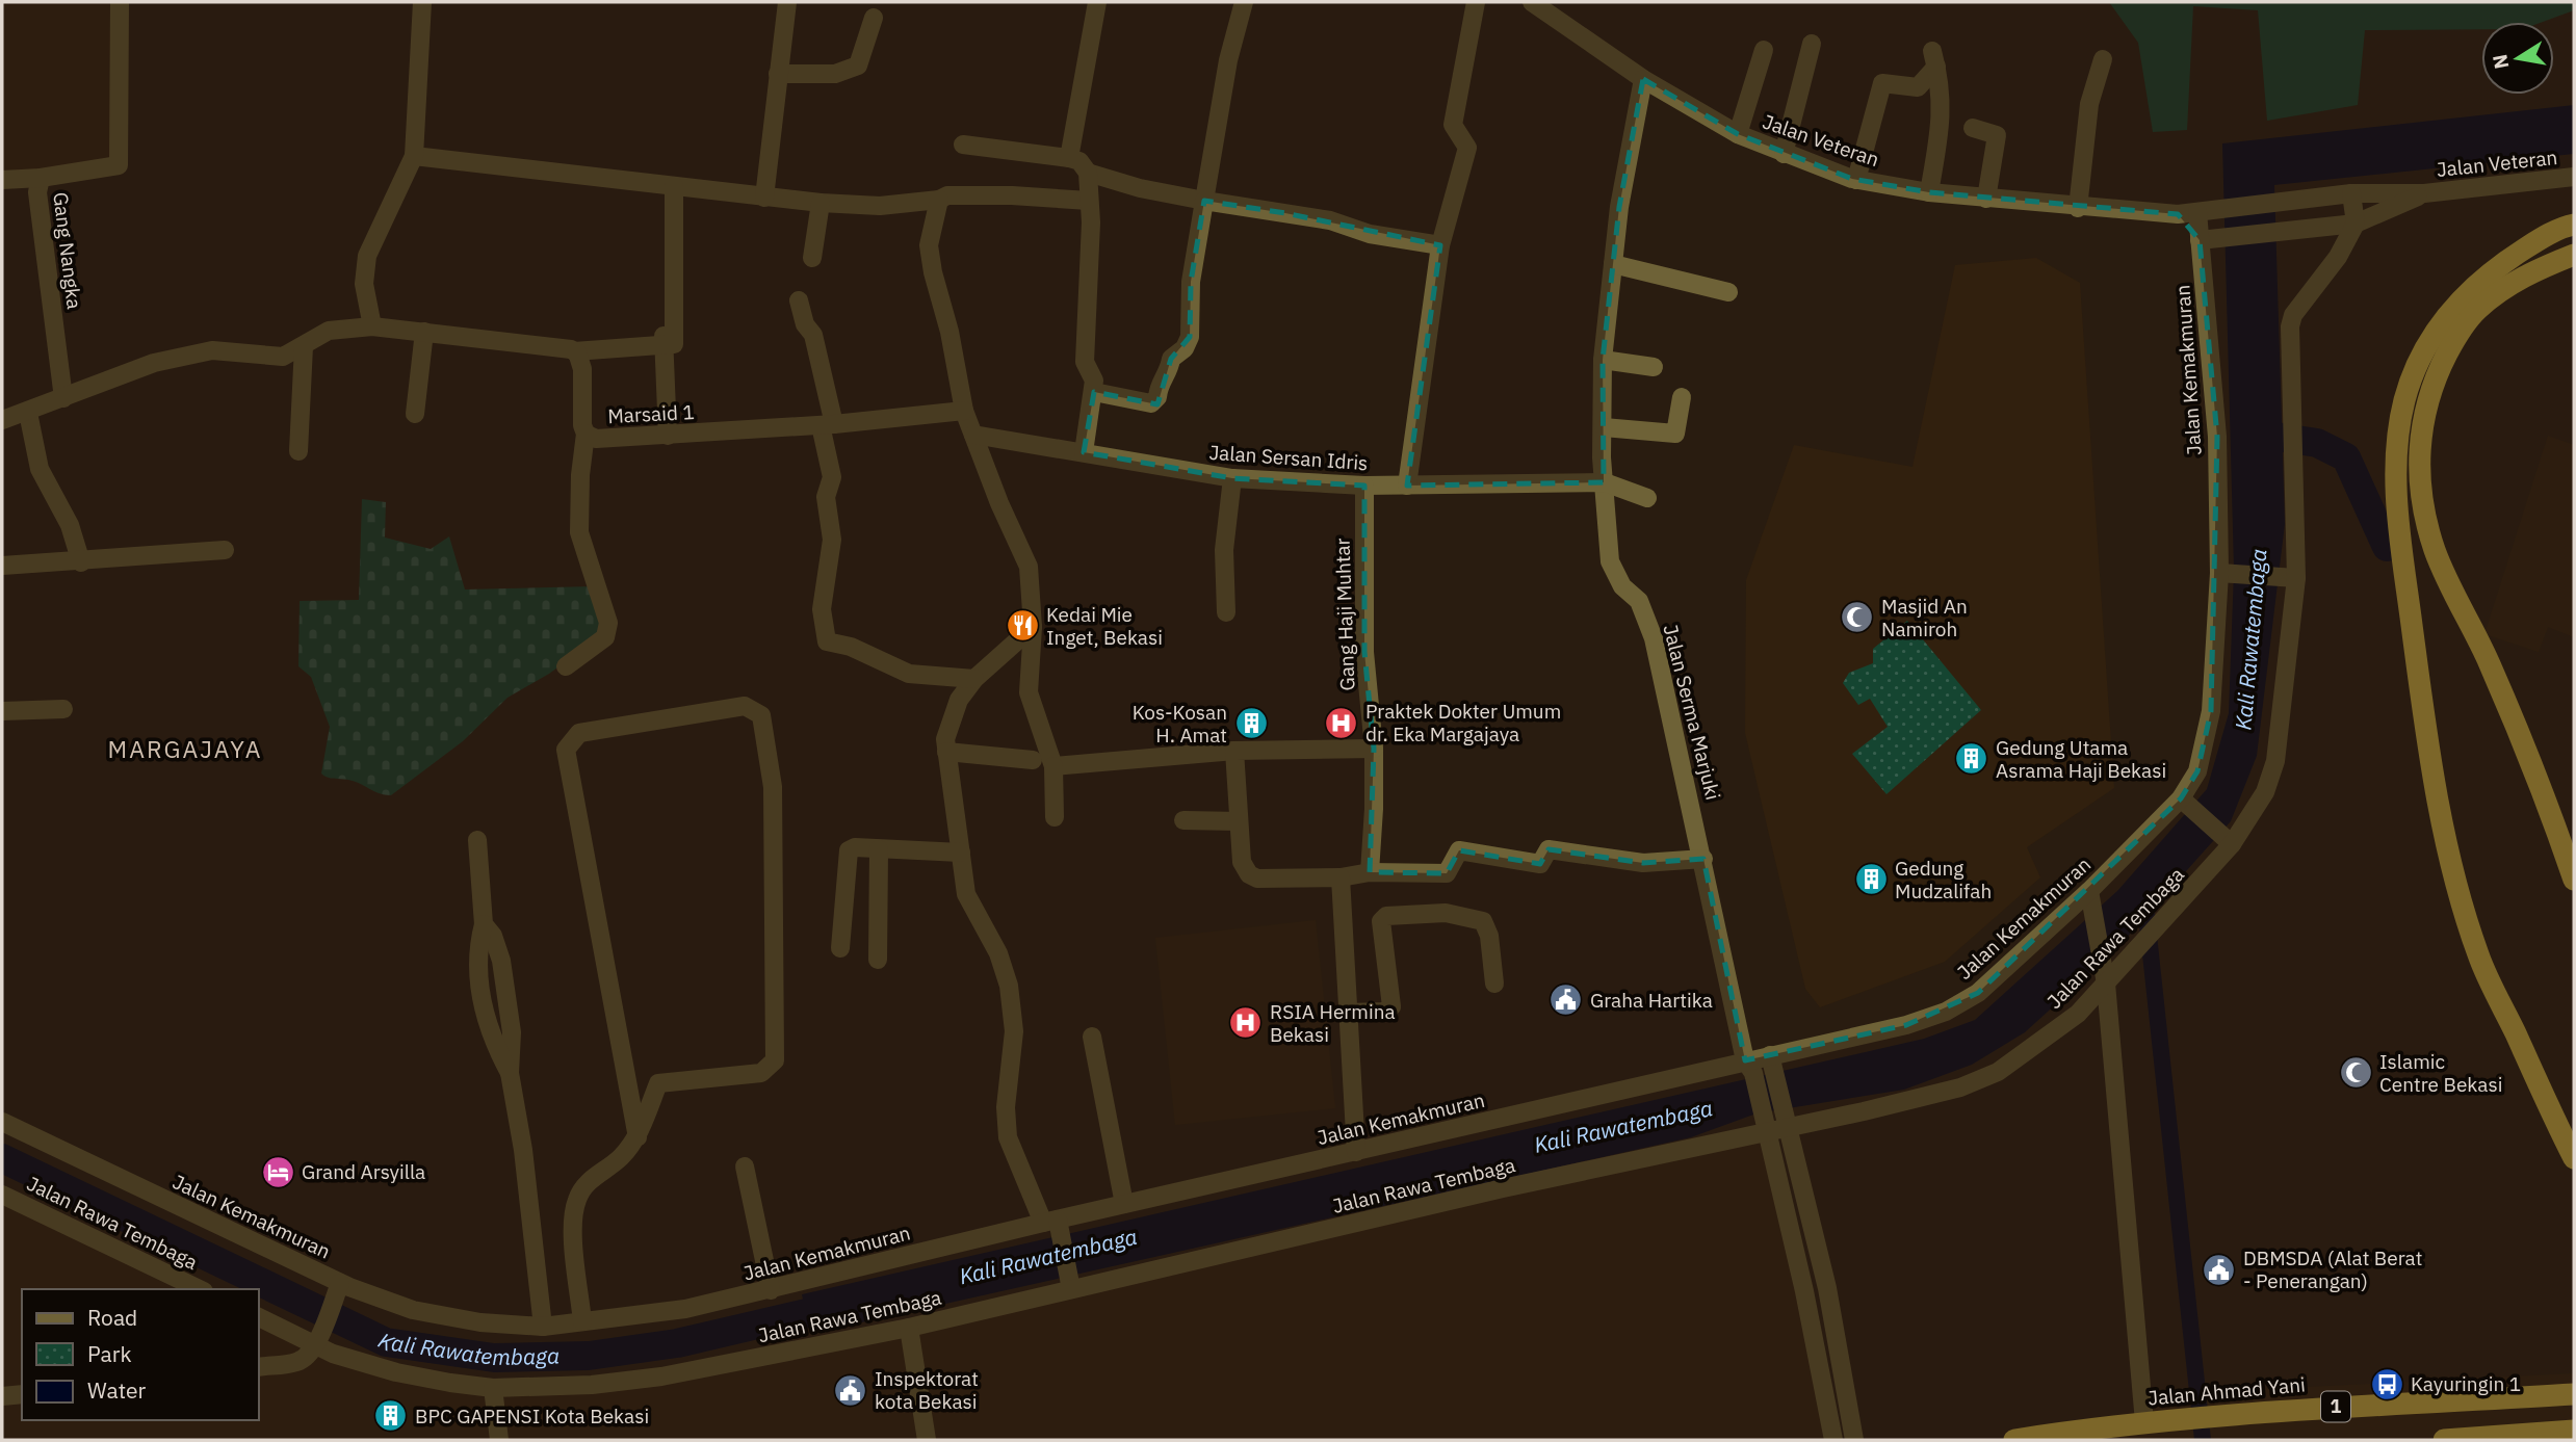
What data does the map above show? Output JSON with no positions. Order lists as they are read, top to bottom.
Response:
{
  "streets": {
    "highway": ["Jalan Ahmad Yani", "1"],
    "street": [
      "Jalan Veteran",
      "Gang Nangka",
      "Jalan Kemakmuran",
      "Marsaid 1",
      "Jalan Sersan Idris",
      "Gang Haji Muhtar",
      "Jalan Serma Marjuki",
      "Jalan Rawa Tembaga"
    ]
  },
  "crossings": [
    ["Jalan Veteran", "Jalan Kemakmuran"],
    ["Jalan Veteran", "Jalan Serma Marjuki"],
    ["Jalan Veteran", "Jalan Rawa Tembaga"],
    ["Jalan Kemakmuran", "Jalan Serma Marjuki"],
    ["Jalan Sersan Idris", "Gang Haji Muhtar"],
    ["Jalan Sersan Idris", "Jalan Serma Marjuki"],
    ["Jalan Serma Marjuki", "Jalan Rawa Tembaga"]
  ],
  "districts": ["MARGAJAYA"],
  "water": ["Kali Rawatembaga"],
  "places": {
    "mosque": ["Masjid An Namiroh", "Islamic Centre Bekasi"],
    "restaurant": ["Kedai Mie Inget, Bekasi"],
    "hospital": ["Praktek Dokter Umum dr. Eka Margajaya", "RSIA Hermina Bekasi"],
    "building": [
      "Kos-Kosan H. Amat",
      "Gedung Utama Asrama Haji Bekasi",
      "Gedung Mudzalifah",
      "BPC GAPENSI Kota Bekasi"
    ],
    "public building": ["Graha Hartika", "DBMSDA (Alat Berat - Penerangan)", "Inspektorat kota Bekasi"],
    "hotel": ["Grand Arsyilla"],
    "bus stop": ["Kayuringin 1"]
  },
  "legend": ["Road", "Park", "Water"],
  "north": "left"
}
